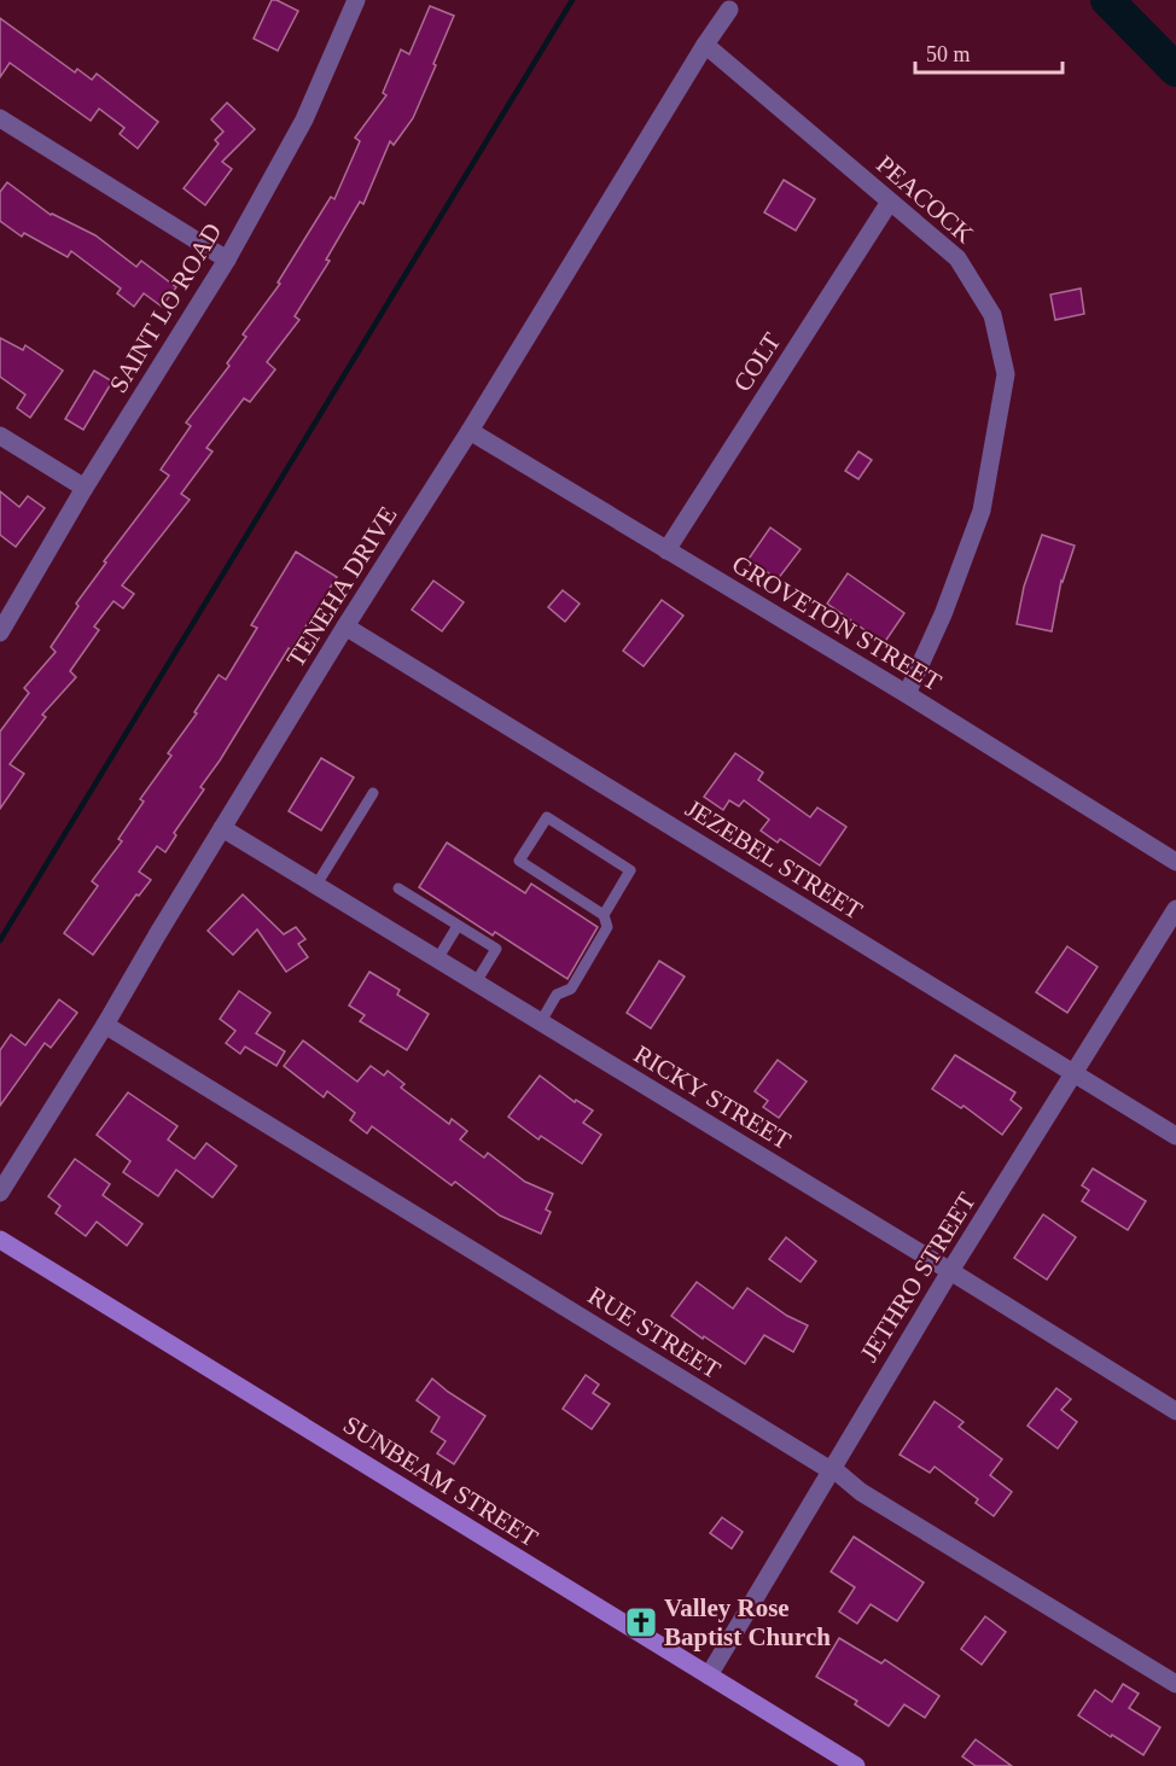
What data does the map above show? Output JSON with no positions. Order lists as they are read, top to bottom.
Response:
{
  "streets": {
    "street": [
      "PEACOCK",
      "SAINT LO ROAD",
      "COLT",
      "TENEHA DRIVE",
      "GROVETON STREET",
      "JEZEBEL STREET",
      "RICKY STREET",
      "JETHRO STREET",
      "RUE STREET",
      "SUNBEAM STREET"
    ]
  },
  "crossings": [
    ["PEACOCK", "COLT"],
    ["PEACOCK", "TENEHA DRIVE"],
    ["PEACOCK", "GROVETON STREET"],
    ["COLT", "GROVETON STREET"],
    ["TENEHA DRIVE", "GROVETON STREET"],
    ["TENEHA DRIVE", "JEZEBEL STREET"],
    ["TENEHA DRIVE", "RICKY STREET"],
    ["TENEHA DRIVE", "RUE STREET"],
    ["JEZEBEL STREET", "JETHRO STREET"],
    ["RICKY STREET", "JETHRO STREET"],
    ["JETHRO STREET", "RUE STREET"],
    ["JETHRO STREET", "SUNBEAM STREET"]
  ],
  "places": {
    "church": ["Valley Rose Baptist Church"]
  },
  "scale_bar": "50 m"
}
